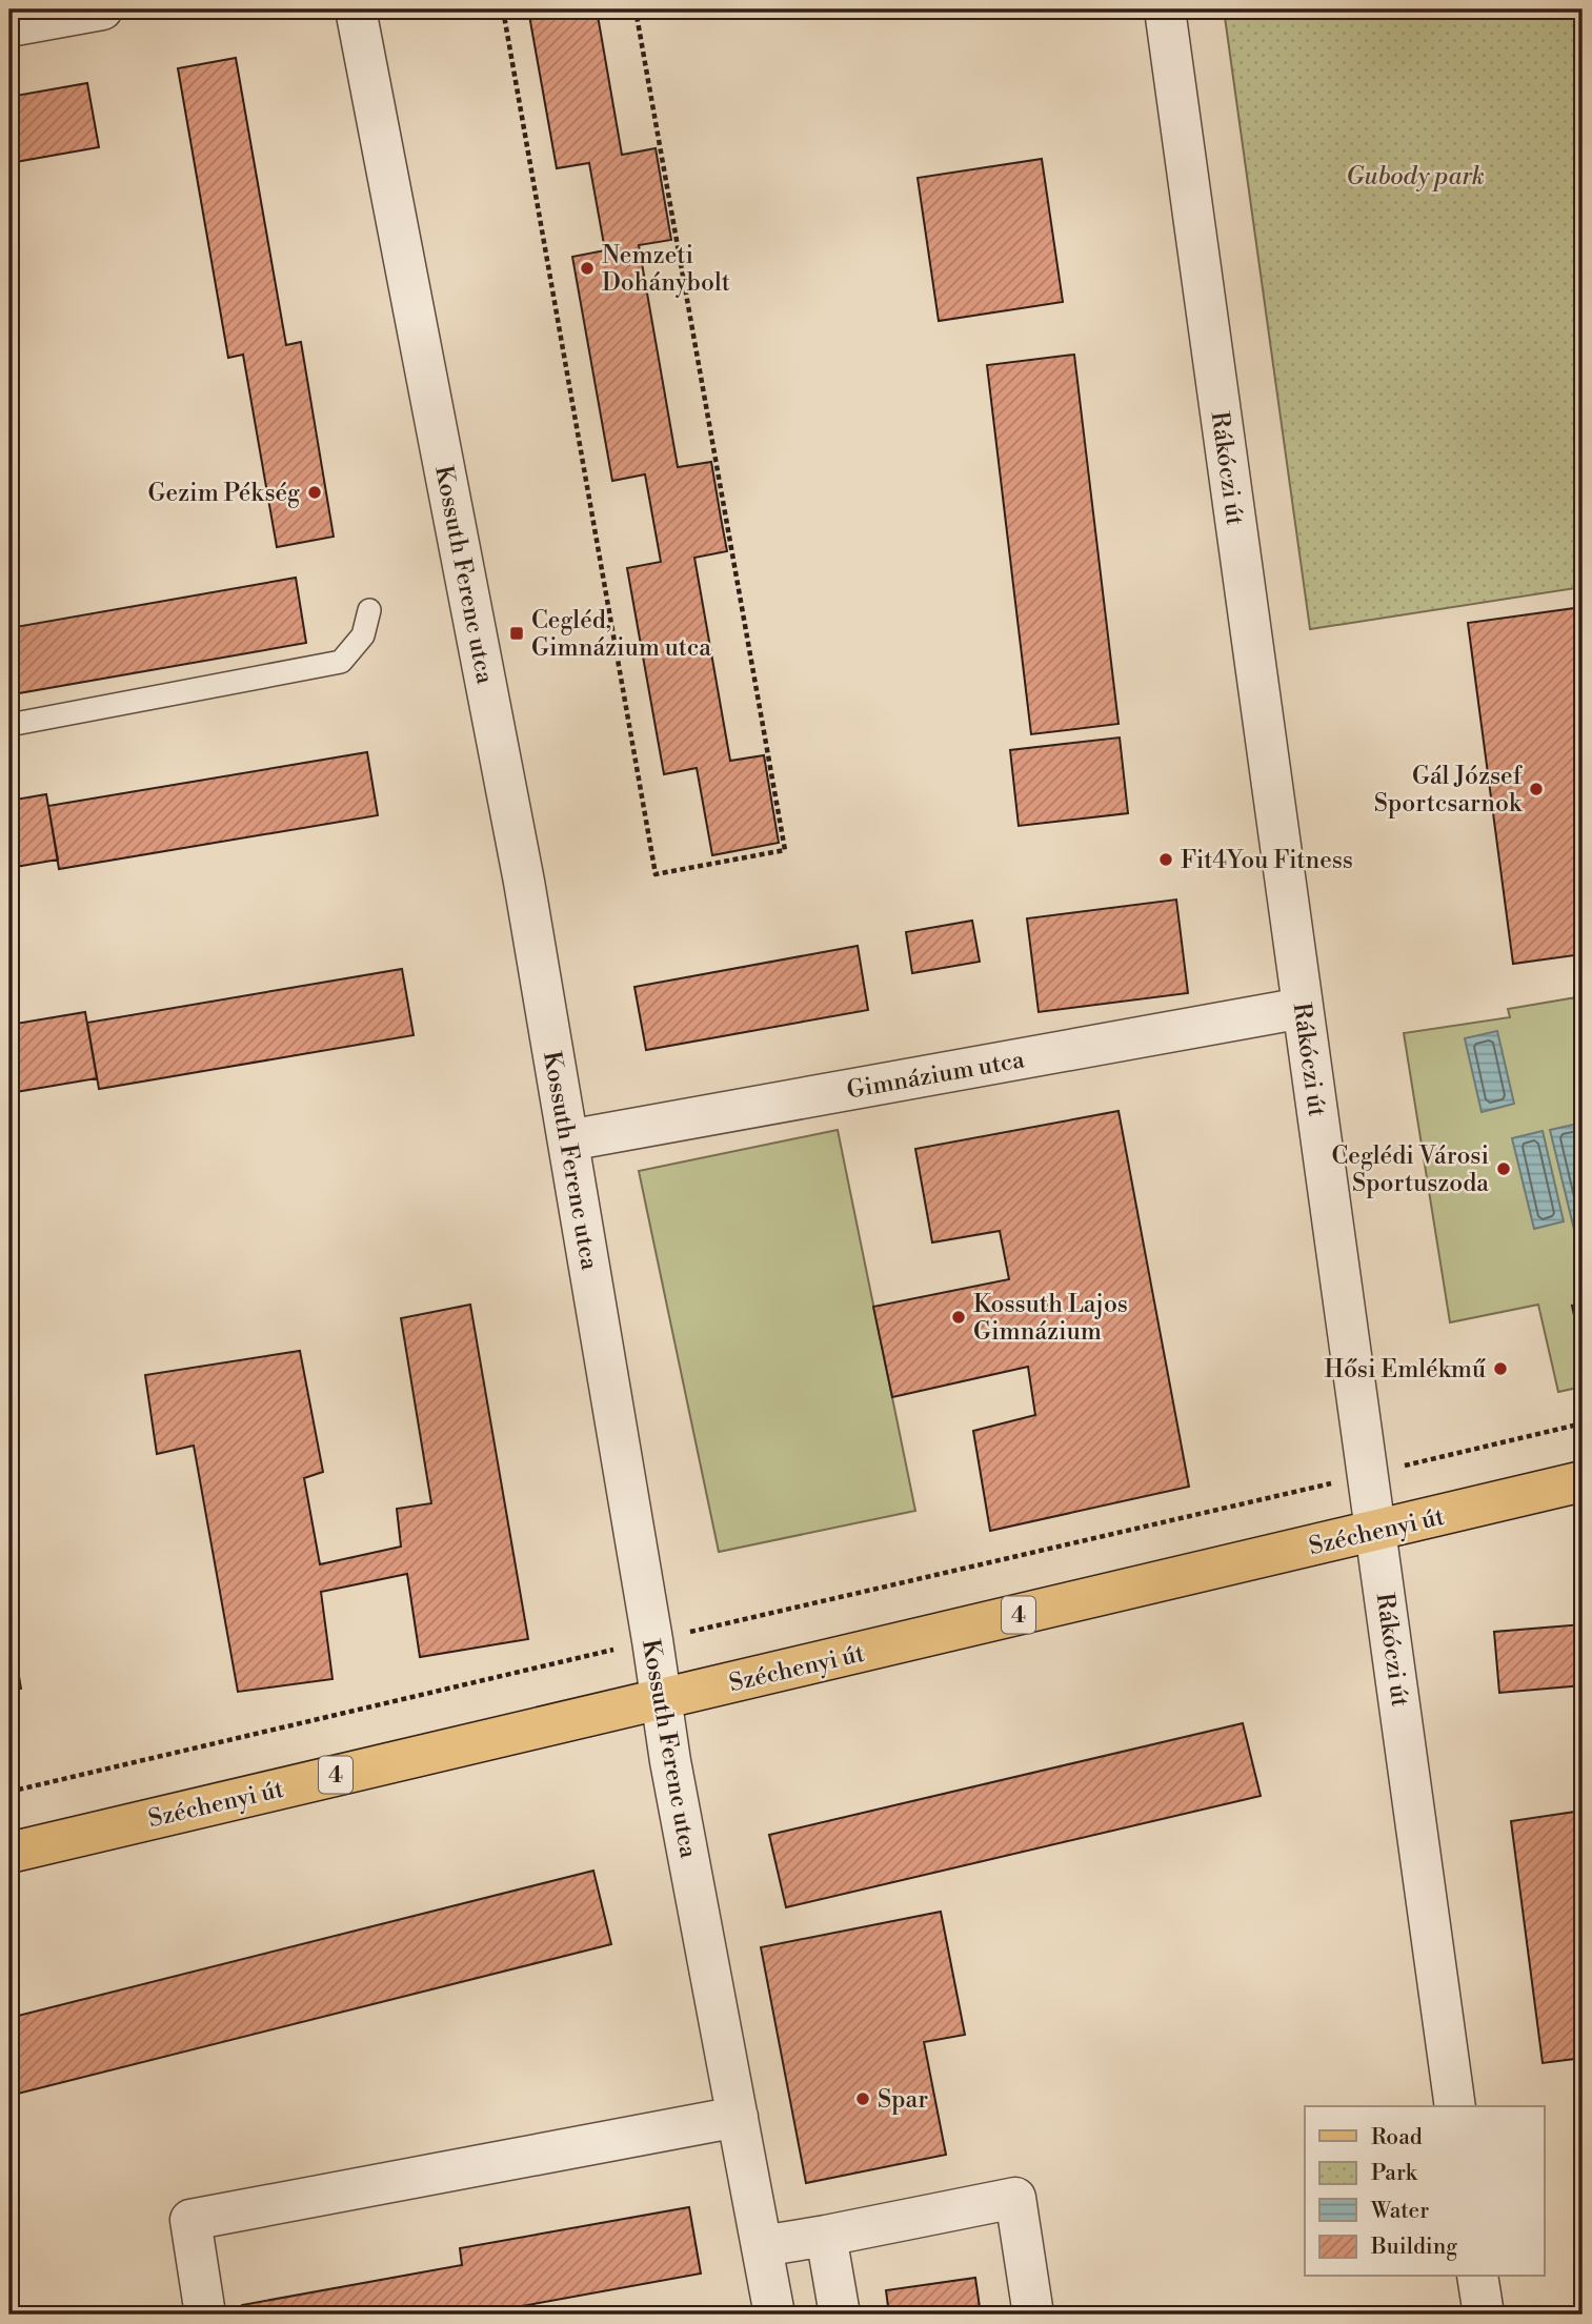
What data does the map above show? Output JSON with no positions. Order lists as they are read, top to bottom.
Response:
{
  "streets": {
    "main road": ["Széchenyi út", "4"],
    "street": ["Rákóczi út", "Kossuth Ferenc utca", "Gimnázium utca"]
  },
  "crossings": [
    ["Rákóczi út", "Gimnázium utca"],
    ["Rákóczi út", "Széchenyi út"],
    ["Kossuth Ferenc utca", "Gimnázium utca"],
    ["Kossuth Ferenc utca", "Széchenyi út"]
  ],
  "parks": ["Gubody park"],
  "places": {
    "other": [
      "Nemzeti Dohánybolt",
      "Gezim Pékség",
      "Gál József Sportcsarnok",
      "Fit4You Fitness",
      "Ceglédi Városi Sportuszoda",
      "Kossuth Lajos Gimnázium",
      "Hősi Emlékmű",
      "Spar"
    ],
    "transit": ["Cegléd, Gimnázium utca"]
  },
  "legend": [
    "Road",
    "Park",
    "Water",
    "Building"
  ]
}
